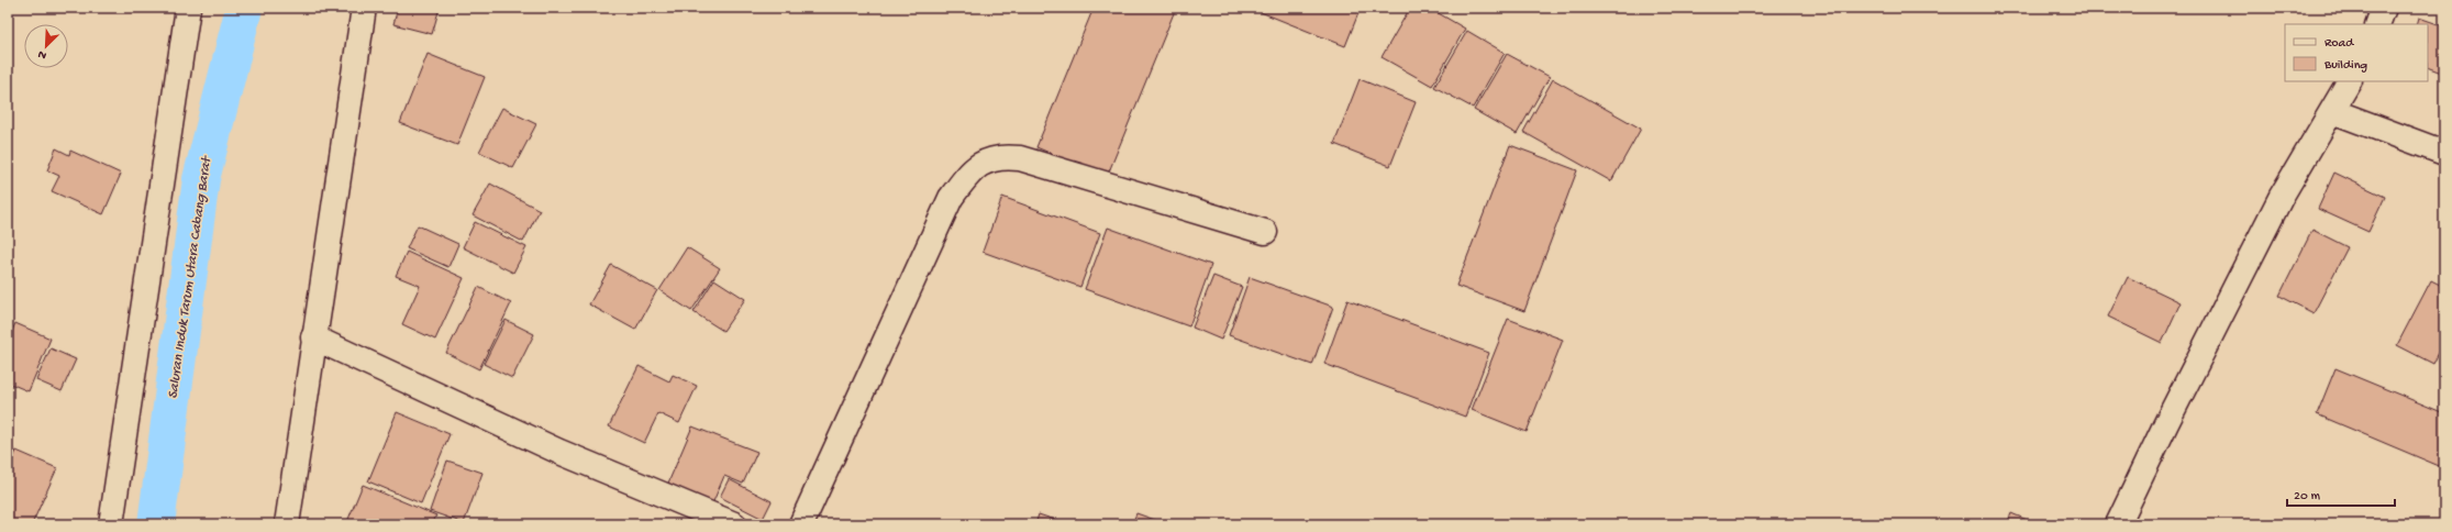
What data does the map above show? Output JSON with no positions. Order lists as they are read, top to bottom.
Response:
{
  "water": ["Saluran Induk Tarum Utara Cabang Barat"],
  "legend": ["Road", "Building"],
  "scale_bar": "20 m",
  "north": "bottom left"
}
